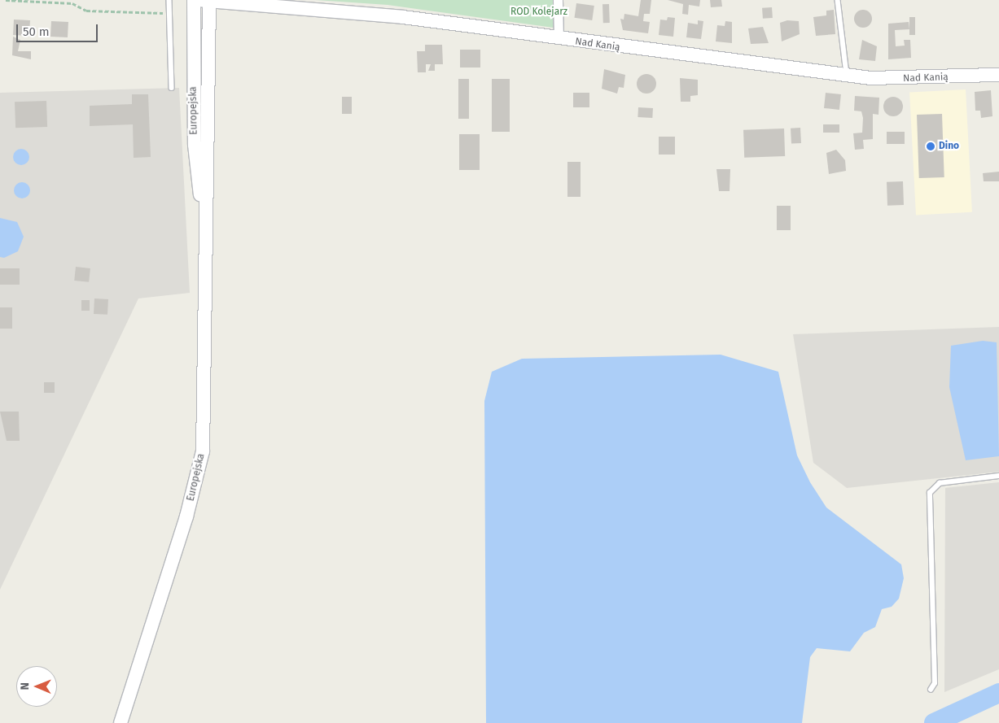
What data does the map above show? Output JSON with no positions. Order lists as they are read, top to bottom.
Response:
{
  "streets": {
    "street": ["Nad Kanią", "Europejska"]
  },
  "crossings": [
    ["Nad Kanią", "Europejska"]
  ],
  "parks": ["ROD Kolejarz"],
  "places": ["Dino"],
  "scale_bar": "50 m",
  "north": "left"
}
